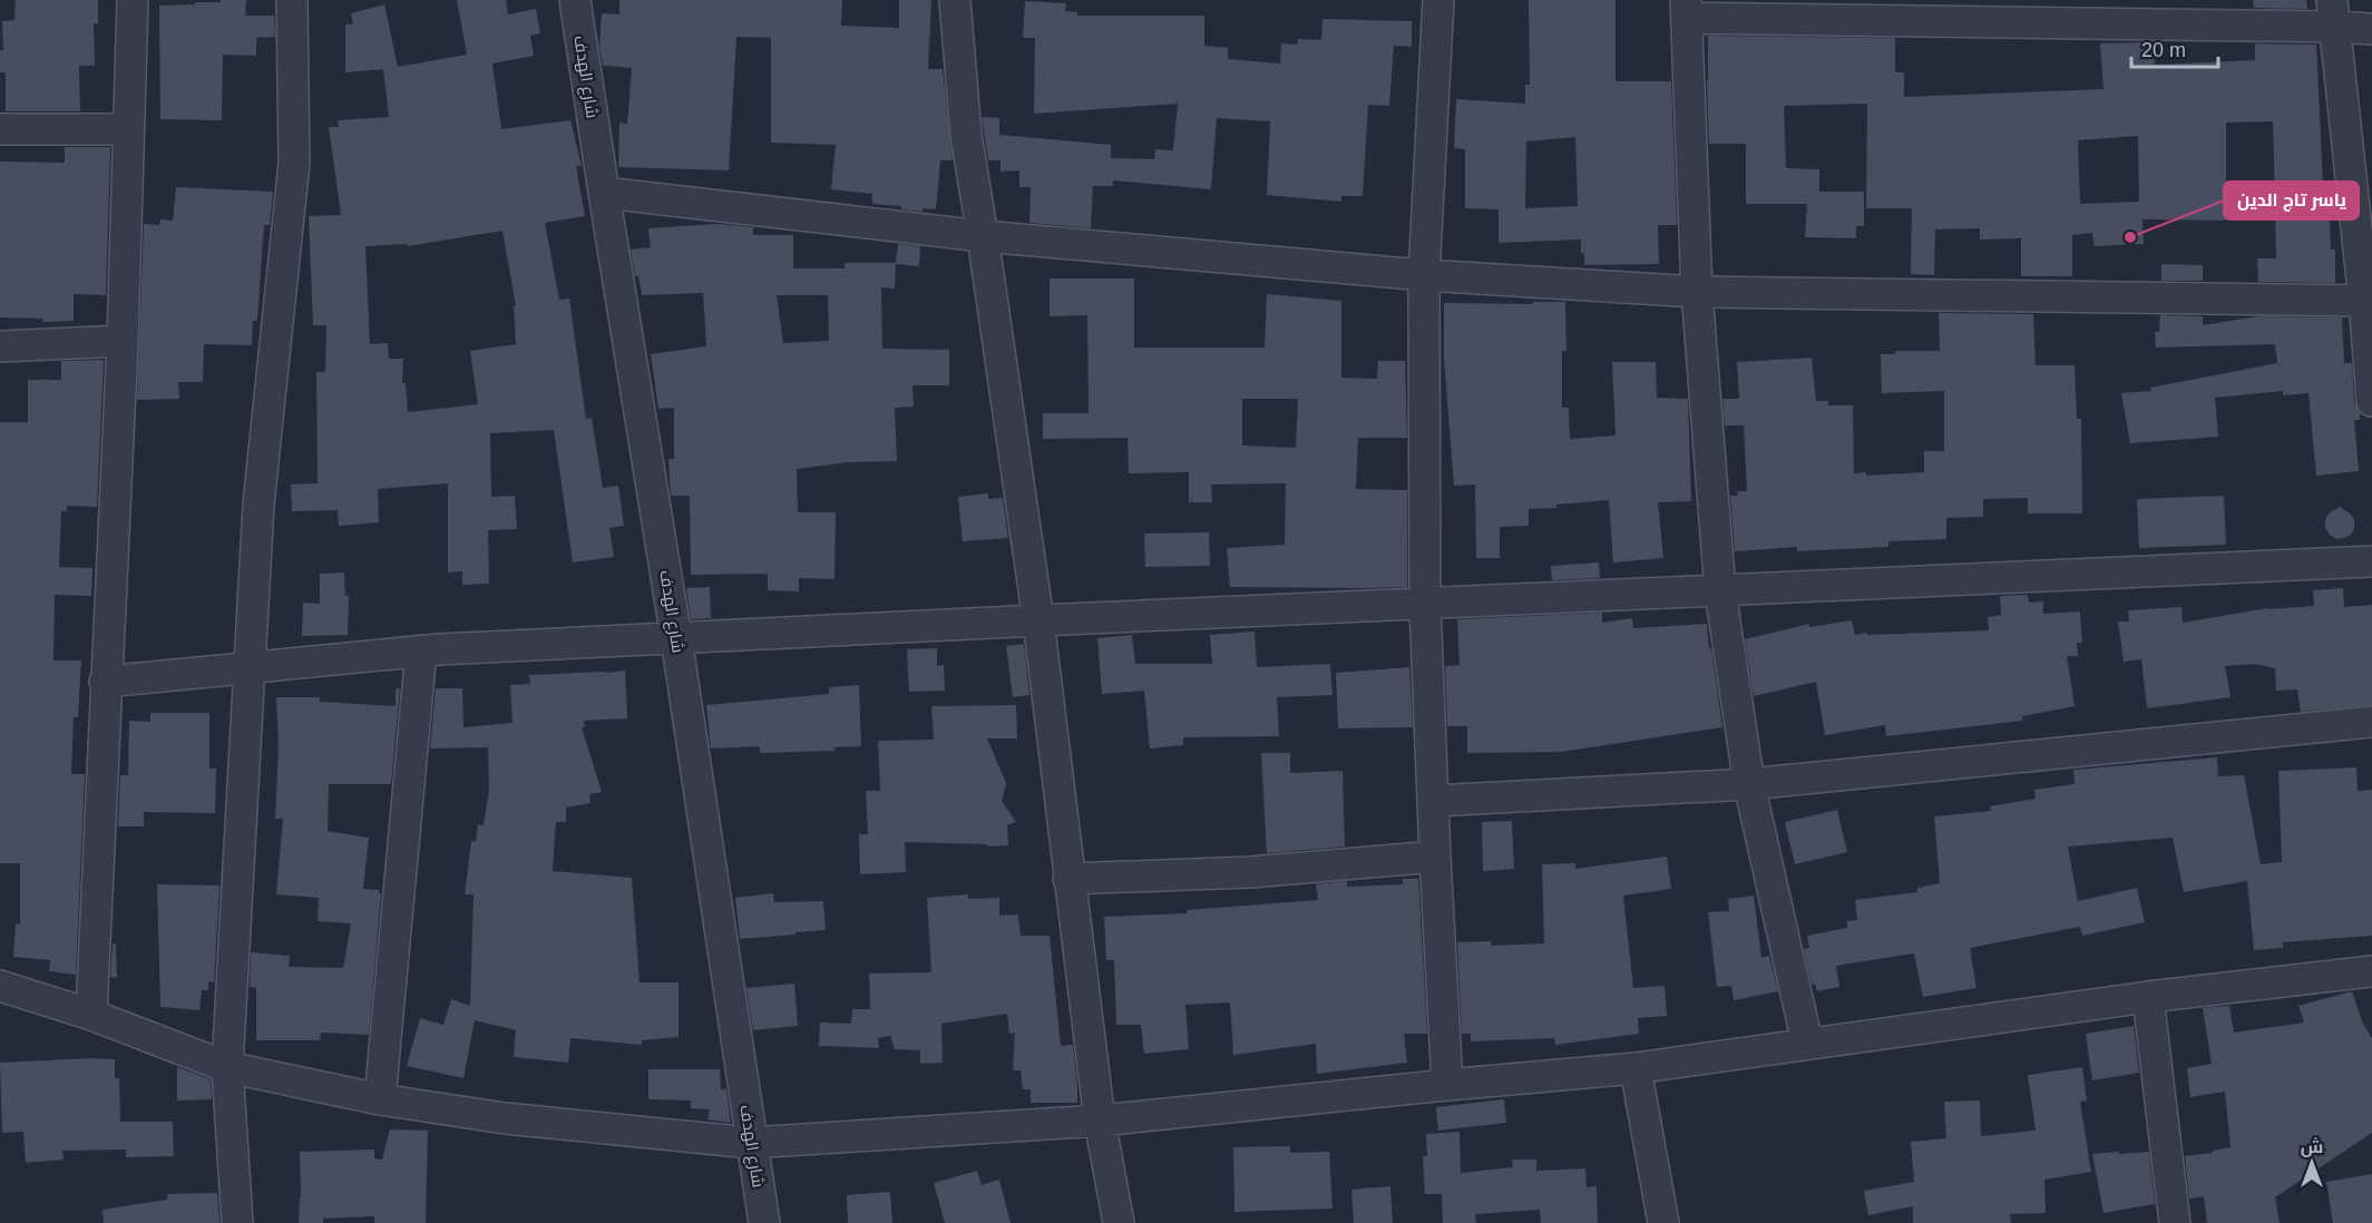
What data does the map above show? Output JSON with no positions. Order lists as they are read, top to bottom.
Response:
{
  "streets": {
    "street": ["شارع الهدف"]
  },
  "places": ["ياسر تاج الدين"],
  "scale_bar": "20 m",
  "north": "top"
}
